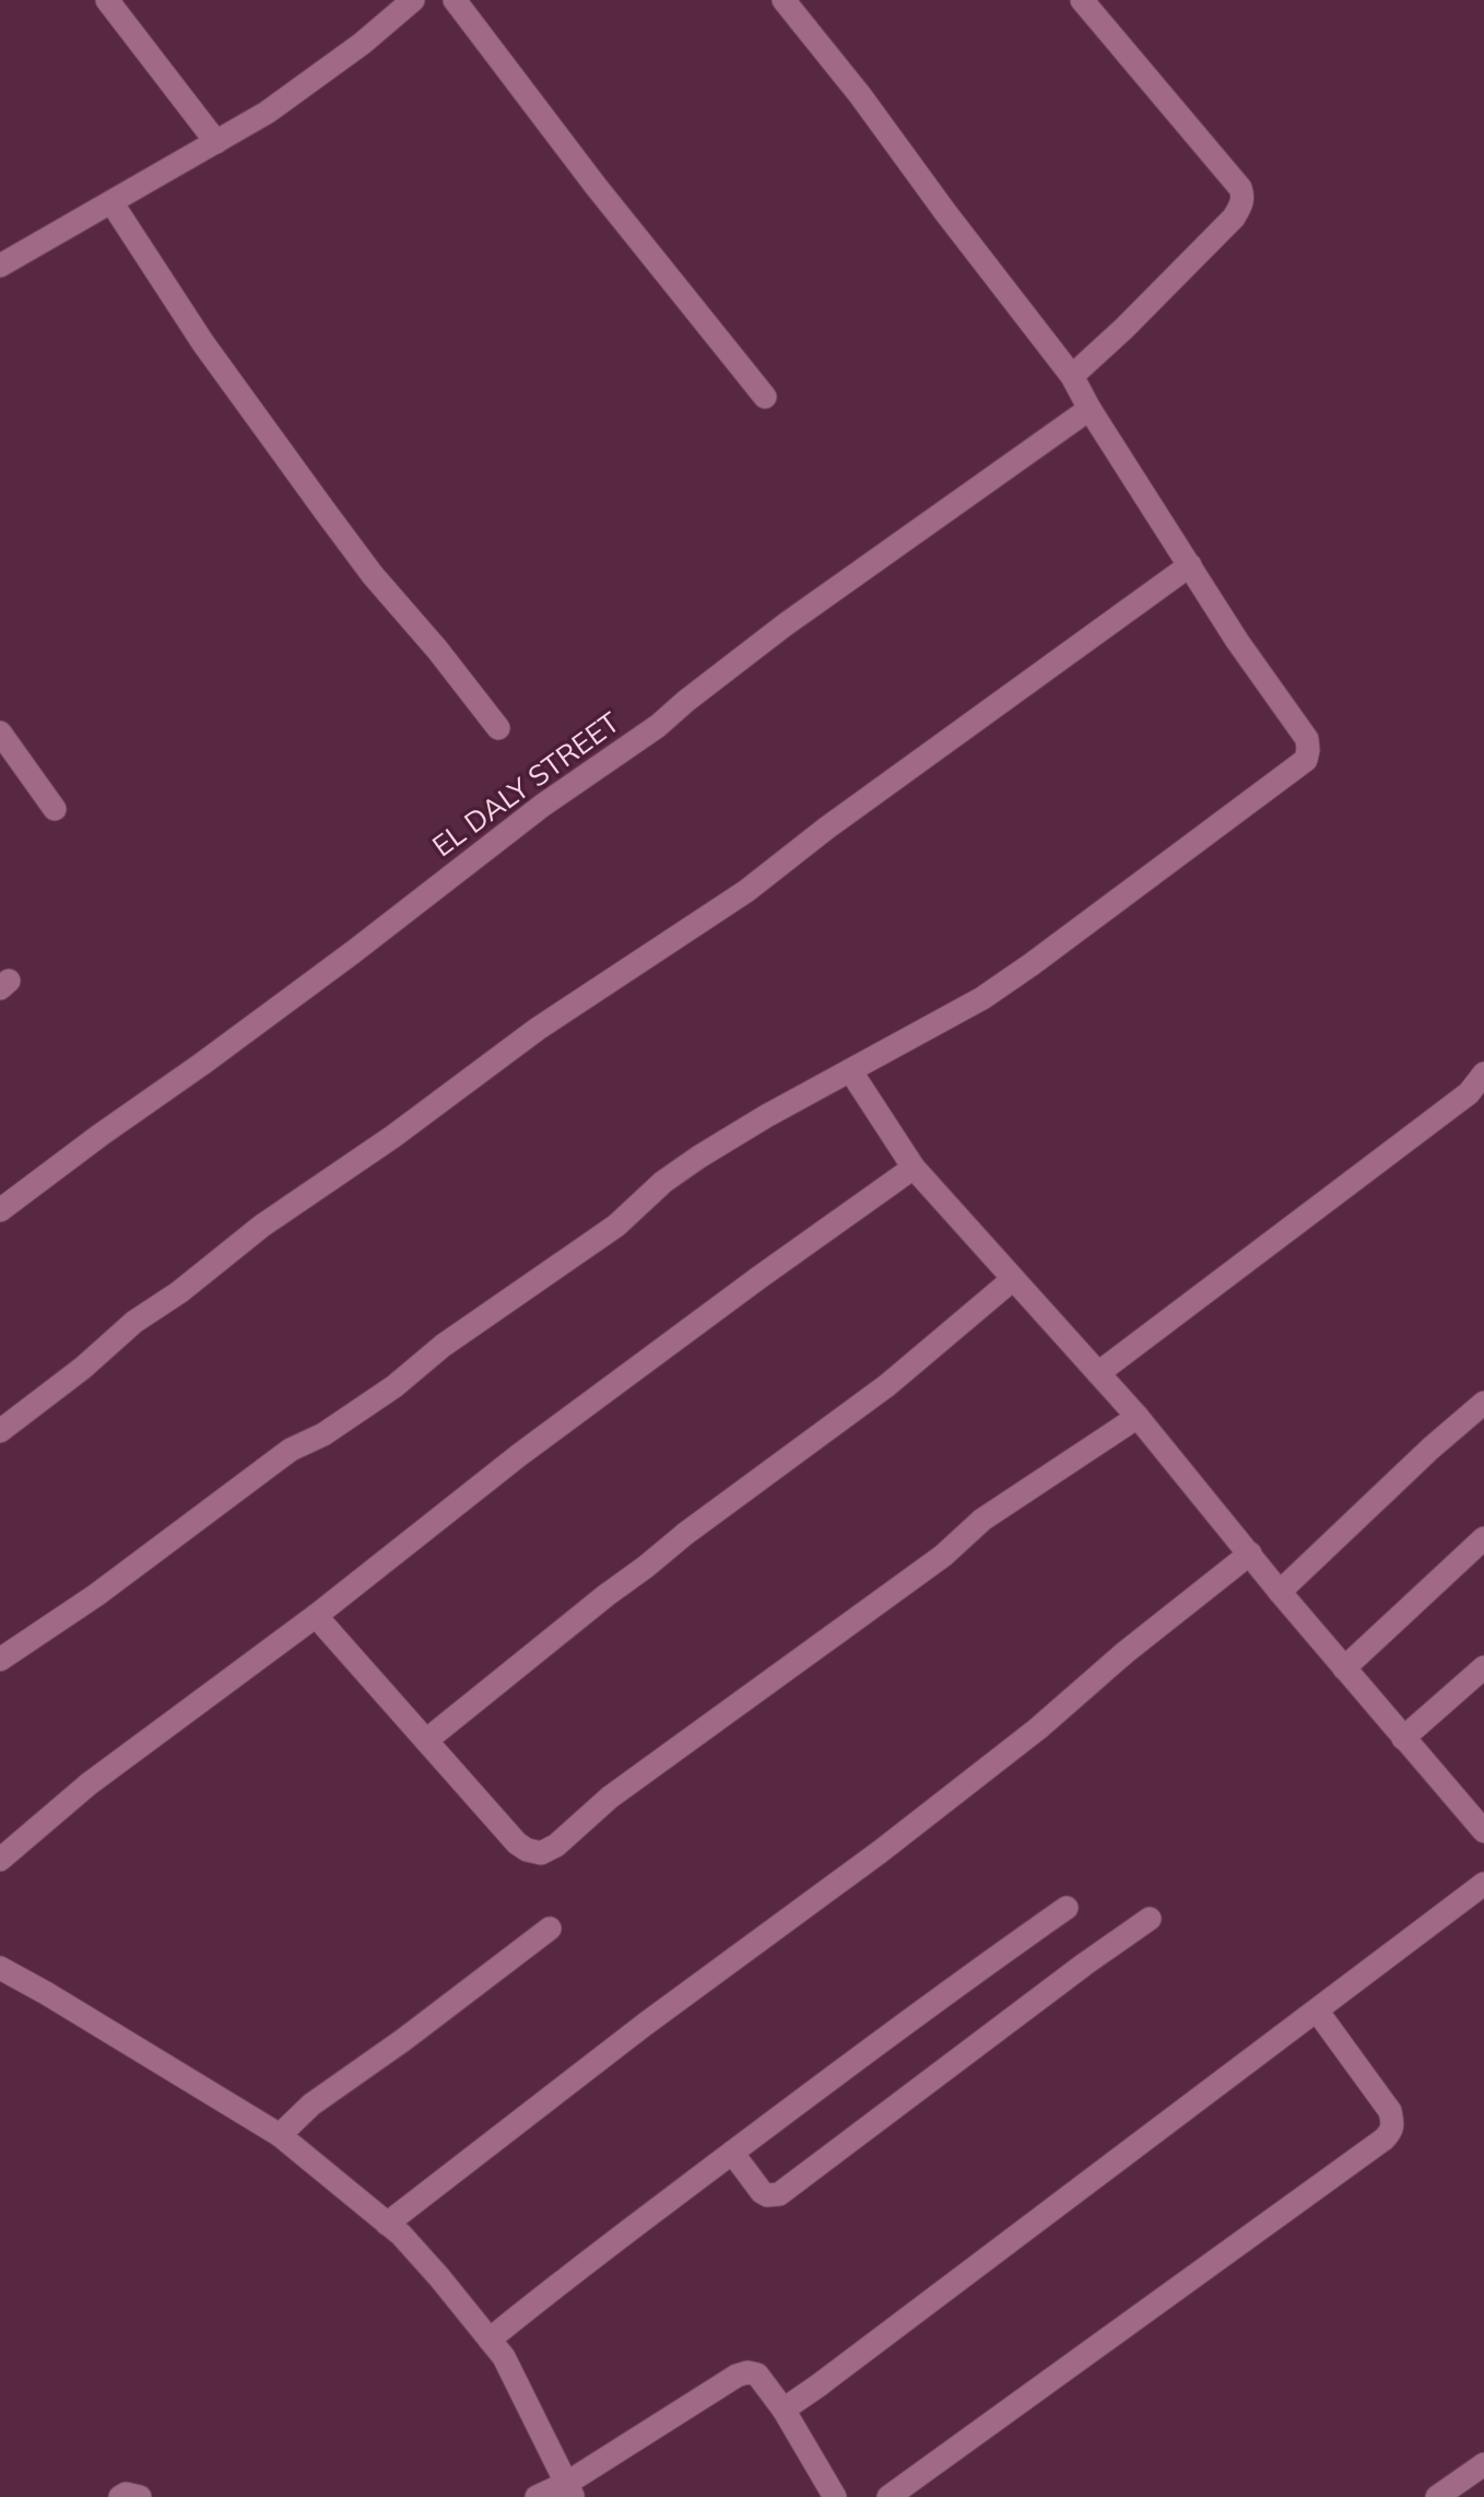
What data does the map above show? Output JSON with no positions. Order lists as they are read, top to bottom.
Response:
{
  "streets": {
    "street": ["EL DALY STREET"]
  }
}
